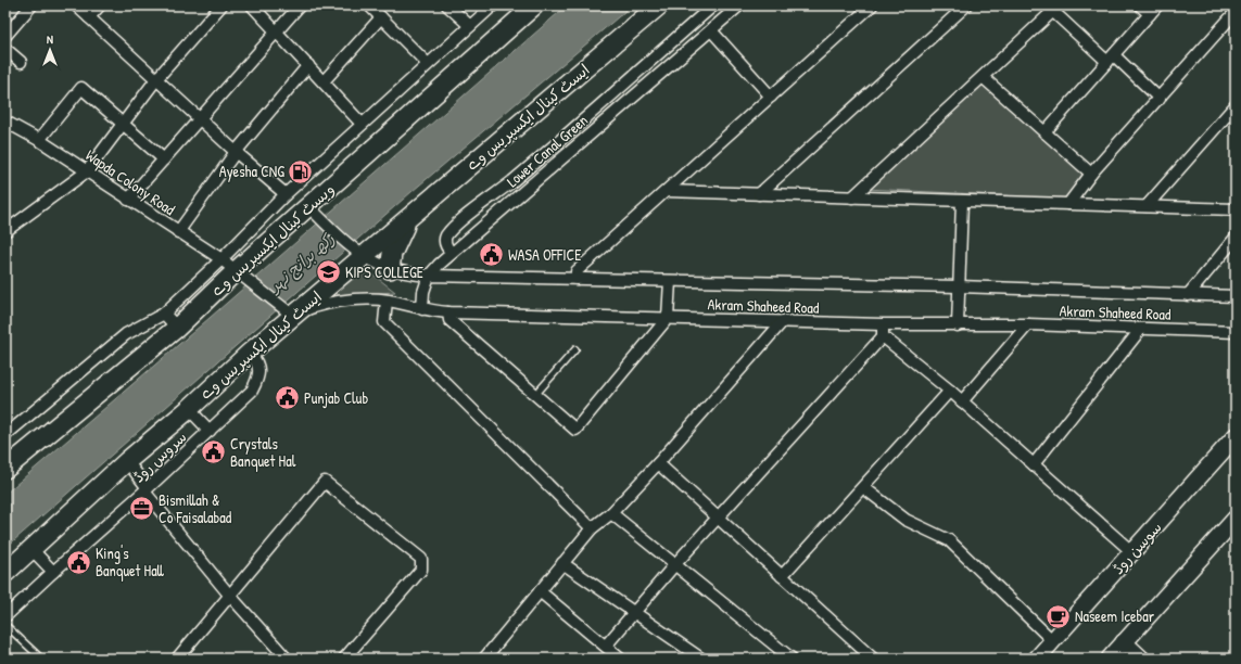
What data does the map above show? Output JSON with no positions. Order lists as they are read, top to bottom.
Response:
{
  "streets": {
    "main road": ["ایسٹ کینال ایکسپریس وے", "ویسٹ کینال ایکسپریس وے"],
    "street": [
      "Lower Canal Green",
      "Wapda Colony Road",
      "Akram Shaheed Road",
      "سروس روڈ",
      "سوسن روڈ"
    ]
  },
  "crossings": [
    ["ایسٹ کینال ایکسپریس وے", "Wapda Colony Road"],
    ["ایسٹ کینال ایکسپریس وے", "Akram Shaheed Road"],
    ["ایسٹ کینال ایکسپریس وے", "سروس روڈ"],
    ["Lower Canal Green", "Akram Shaheed Road"],
    ["Wapda Colony Road", "ویسٹ کینال ایکسپریس وے"],
    ["Wapda Colony Road", "Akram Shaheed Road"]
  ],
  "water": ["رکھ برانچ نہر"],
  "places": {
    "fuel station": ["Ayesha CNG"],
    "public building": [
      "WASA OFFICE",
      "Punjab Club",
      "Crystals Banquet Hal",
      "King's Banquet Hall"
    ],
    "school or university": ["KIPS COLLEGE"],
    "office": ["Bismillah & Co Faisalabad"],
    "cafe": ["Naseem Icebar"]
  },
  "north": "top"
}
